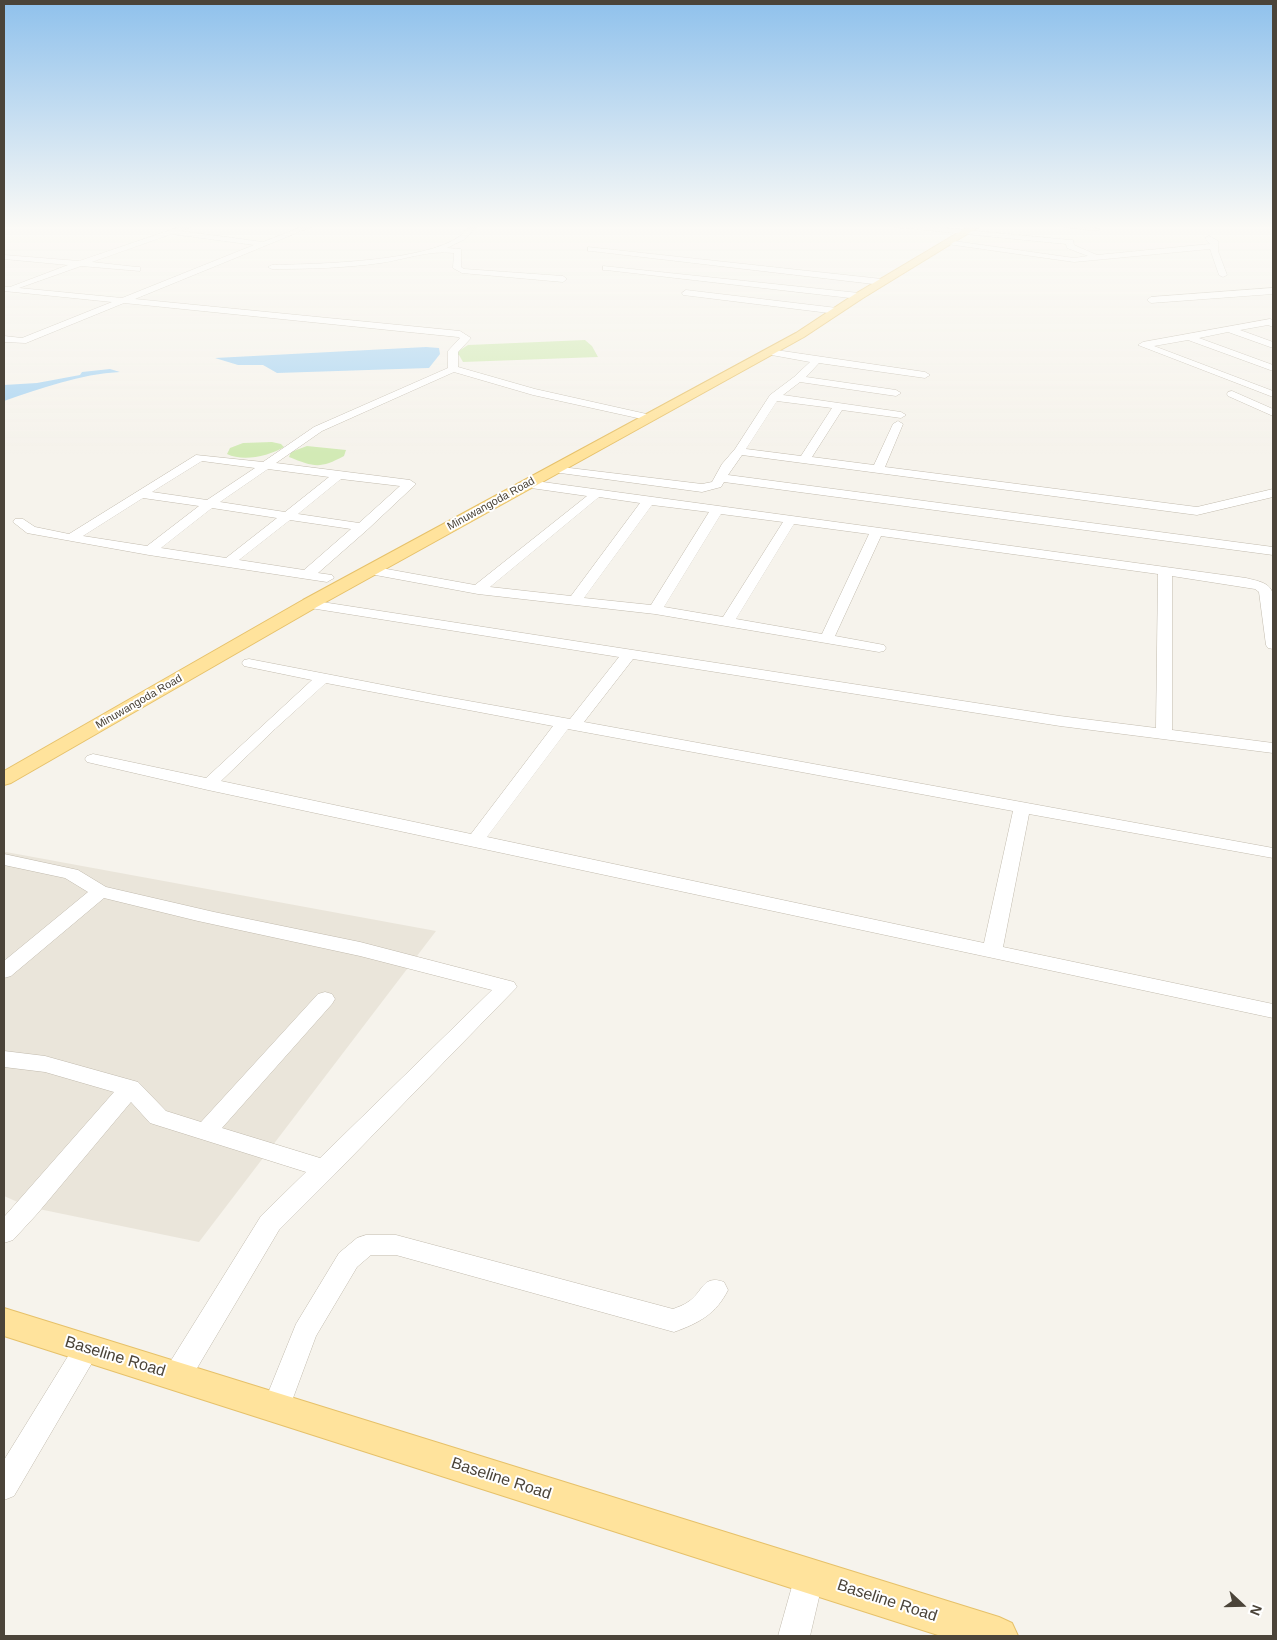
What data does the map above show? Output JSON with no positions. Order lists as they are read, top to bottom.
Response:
{
  "streets": {
    "main road": ["Minuwangoda Road", "Baseline Road"]
  },
  "north": "right"
}
